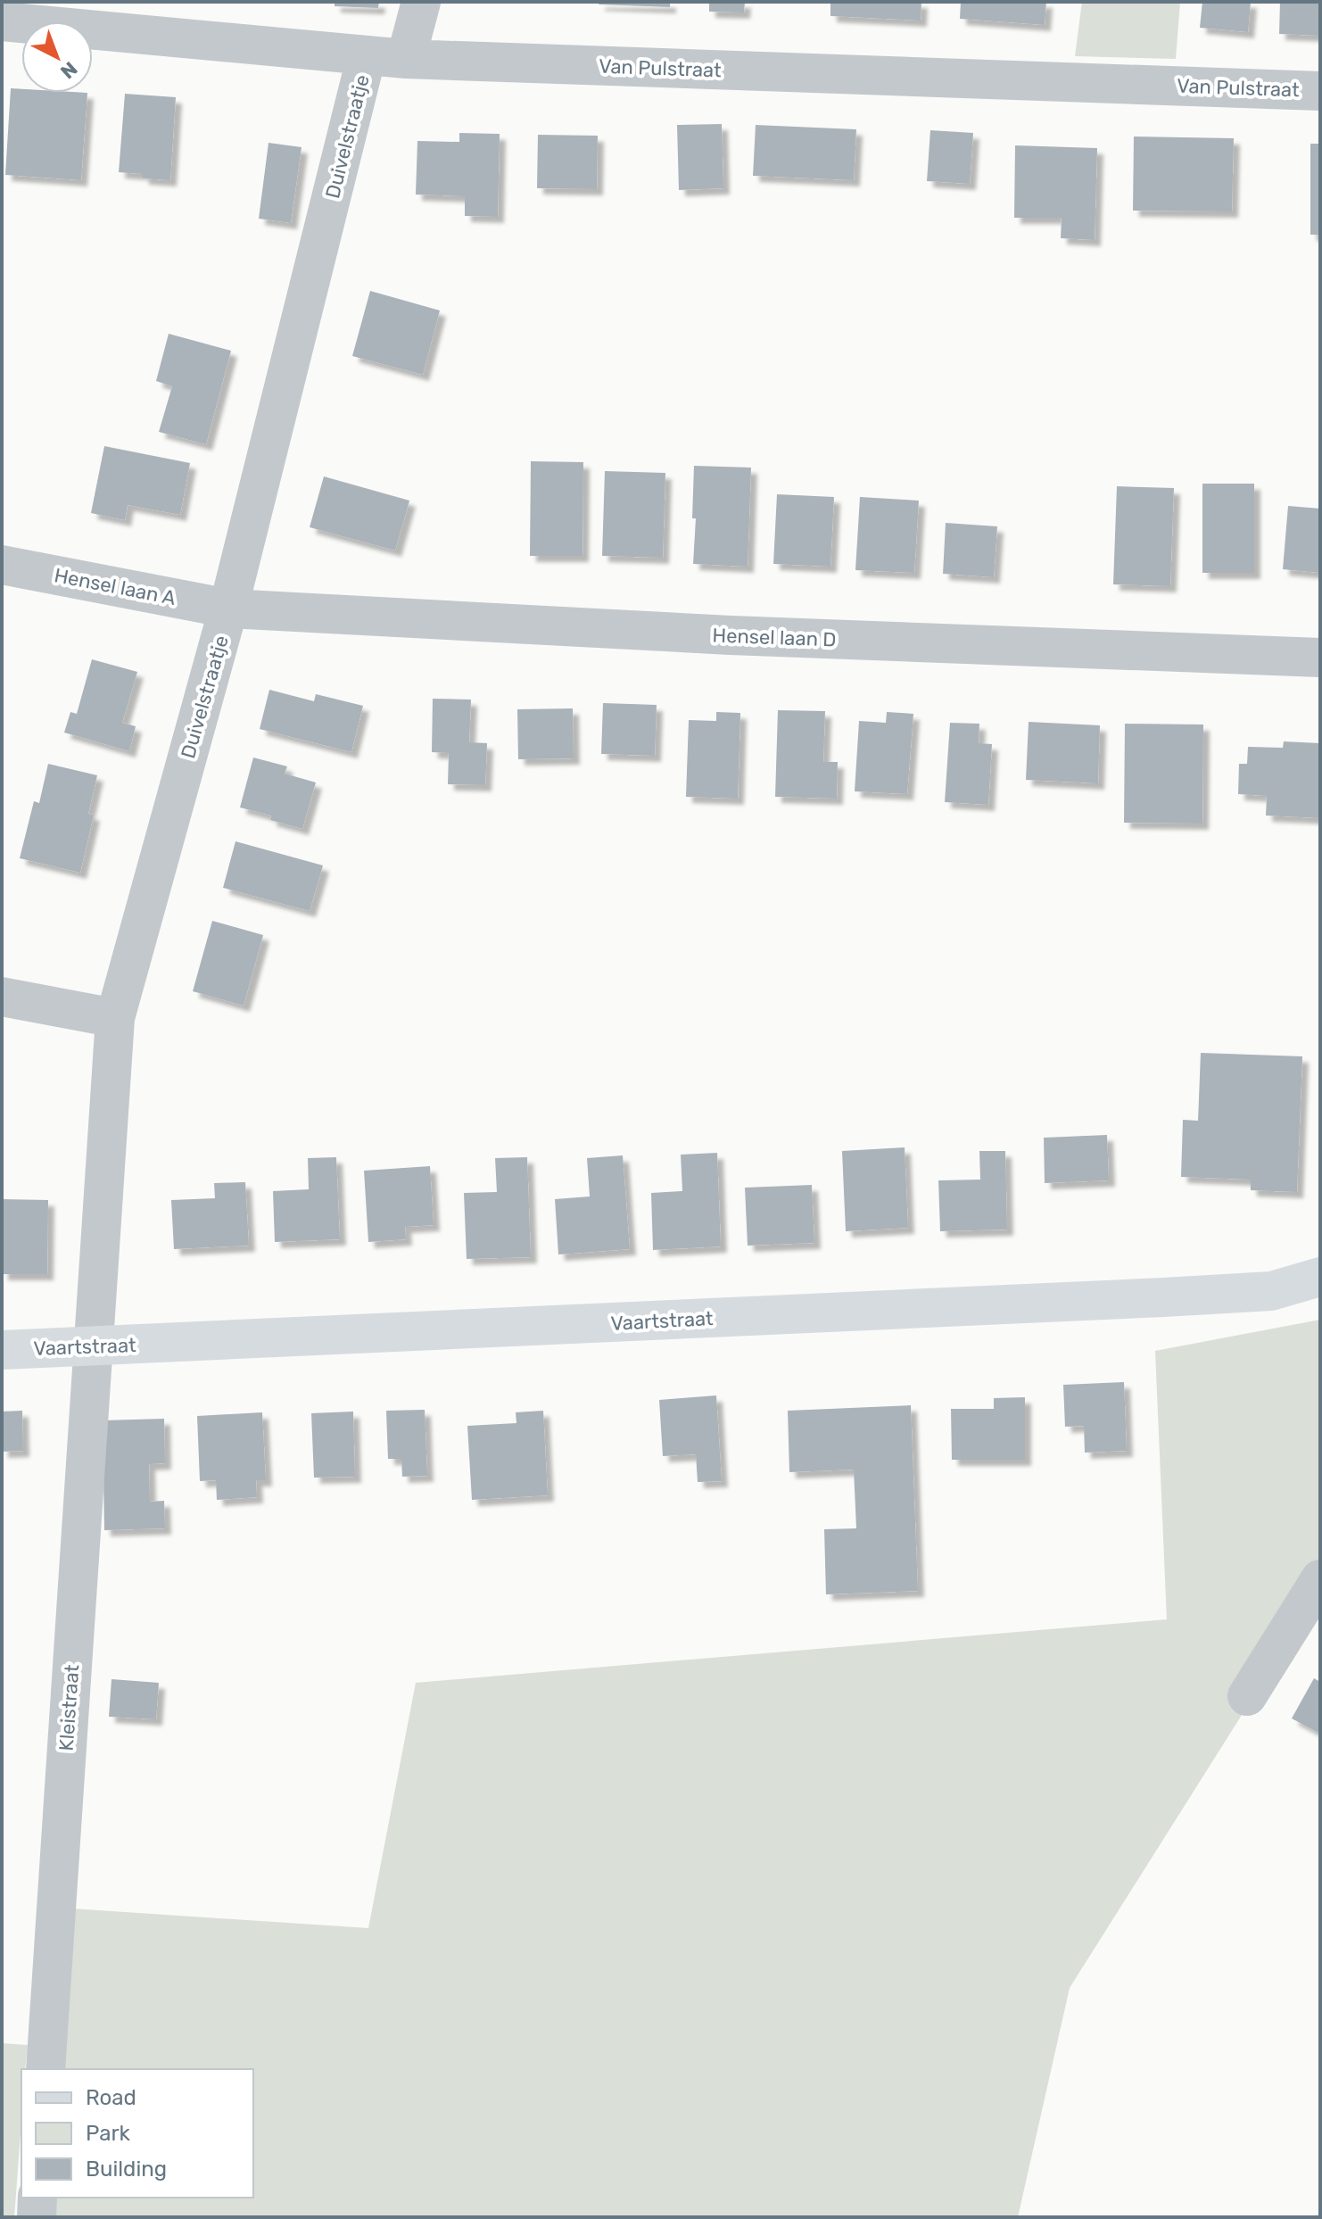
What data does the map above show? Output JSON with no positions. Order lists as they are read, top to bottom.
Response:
{
  "streets": {
    "main road": ["Vaartstraat"],
    "street": [
      "Van Pulstraat",
      "Duivelstraatje",
      "Hensel laan A",
      "Hensel laan D",
      "Kleistraat"
    ]
  },
  "crossings": [
    ["Van Pulstraat", "Duivelstraatje"],
    ["Duivelstraatje", "Hensel laan A"],
    ["Duivelstraatje", "Hensel laan D"],
    ["Duivelstraatje", "Vaartstraat"],
    ["Duivelstraatje", "Kleistraat"],
    ["Hensel laan A", "Hensel laan D"],
    ["Vaartstraat", "Kleistraat"]
  ],
  "legend": ["Road", "Park", "Building"],
  "north": "bottom right"
}
